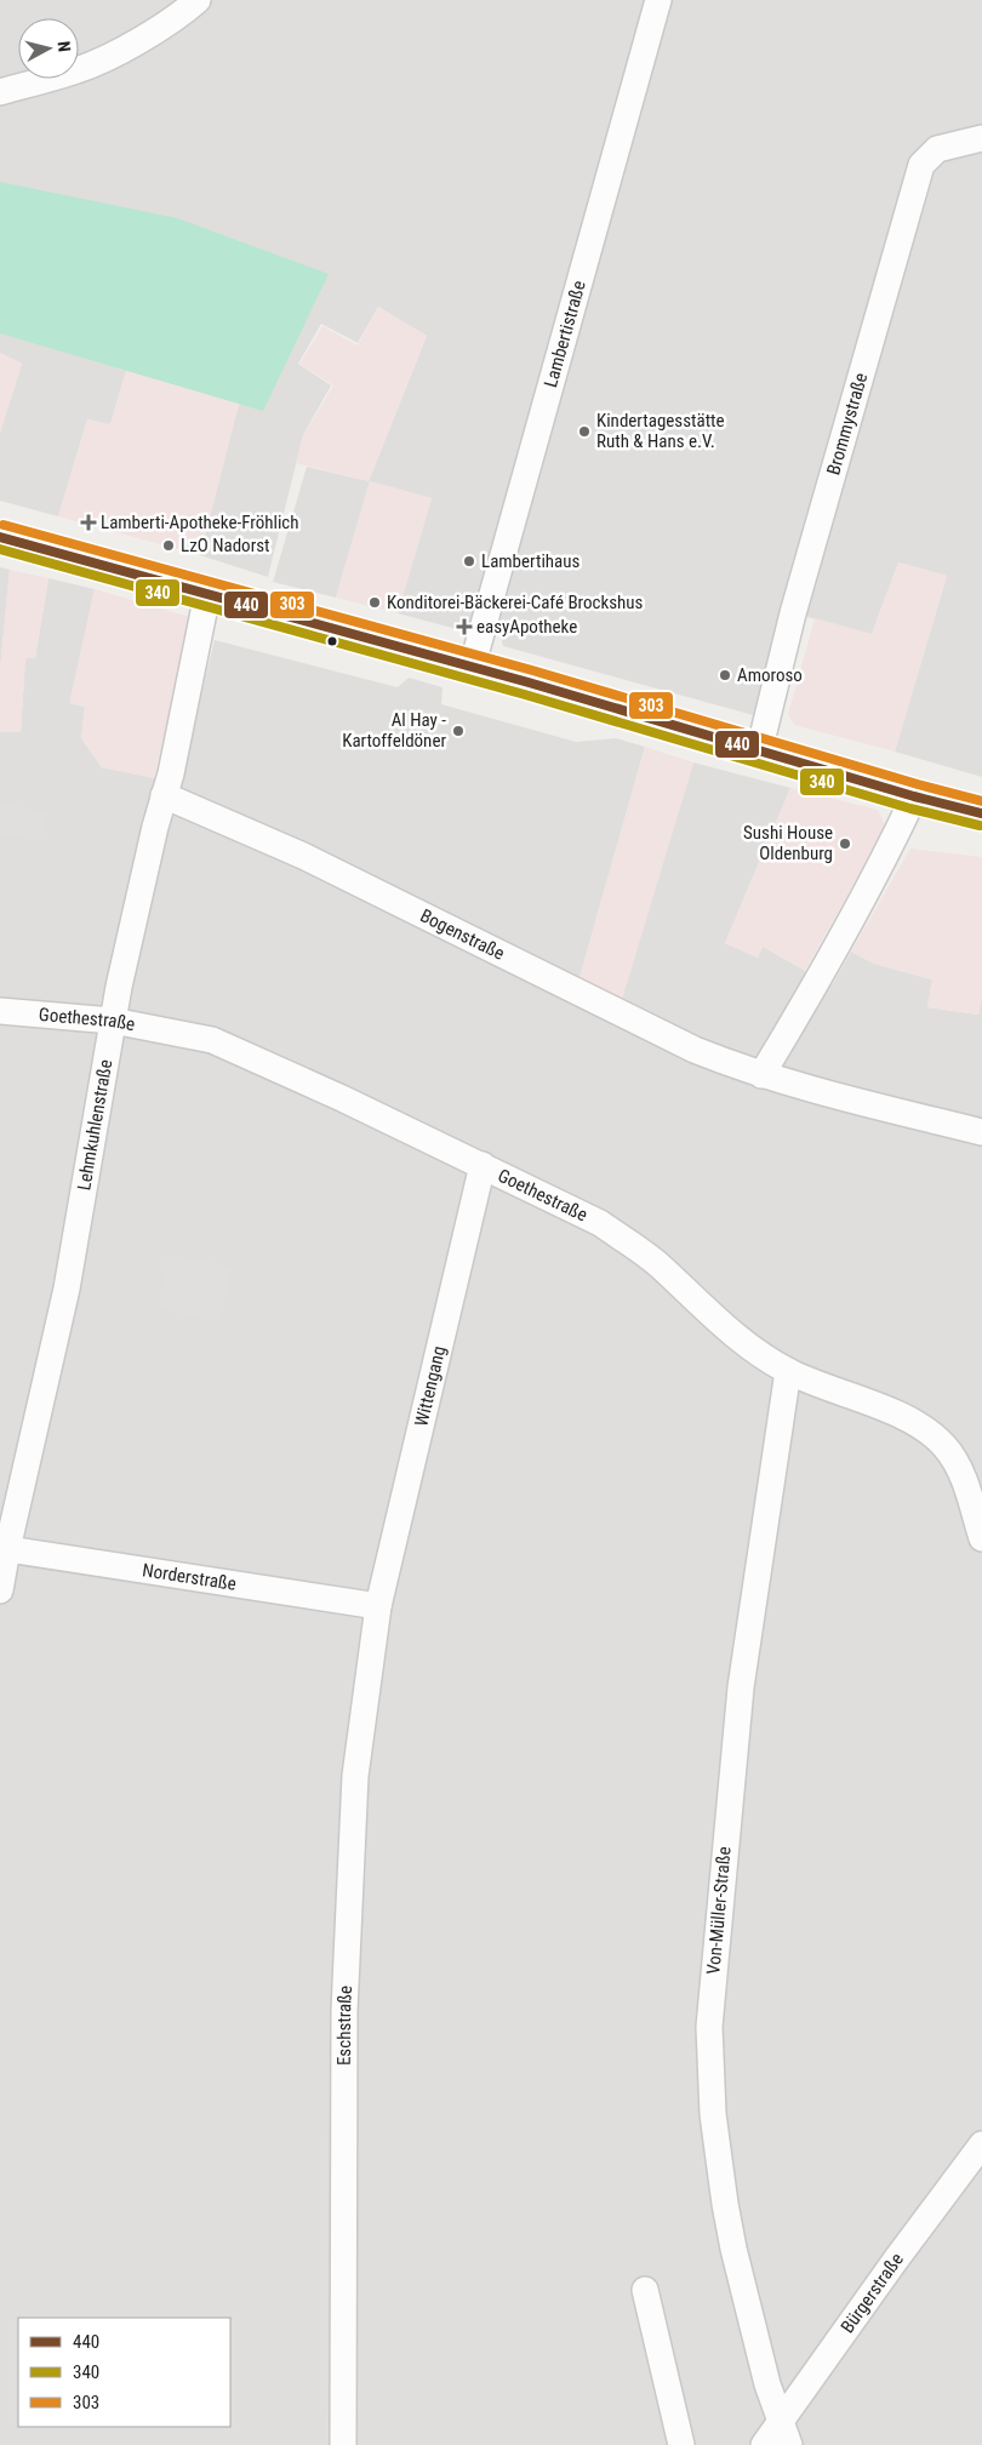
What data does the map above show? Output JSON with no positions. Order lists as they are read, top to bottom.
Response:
{
  "streets": {
    "street": [
      "Lambertistraße",
      "Brommystraße",
      "Bogenstraße",
      "Goethestraße",
      "Lehmkuhlenstraße",
      "Wittengang",
      "Norderstraße",
      "Von-Müller-Straße",
      "Eschstraße",
      "Bürgerstraße"
    ]
  },
  "crossings": [
    ["Bogenstraße", "Lehmkuhlenstraße"],
    ["Goethestraße", "Lehmkuhlenstraße"],
    ["Goethestraße", "Wittengang"],
    ["Goethestraße", "Von-Müller-Straße"],
    ["Lehmkuhlenstraße", "Norderstraße"],
    ["Wittengang", "Norderstraße"],
    ["Wittengang", "Eschstraße"],
    ["Norderstraße", "Eschstraße"],
    ["Von-Müller-Straße", "Bürgerstraße"]
  ],
  "places": {
    "other": [
      "Kindertagesstätte Ruth & Hans e.V.",
      "LzO Nadorst",
      "Lambertihaus",
      "Konditorei-Bäckerei-Café Brockshus",
      "Amoroso",
      "Al Hay - Kartoffeldöner",
      "Sushi House Oldenburg"
    ],
    "health": ["Lamberti-Apotheke-Fröhlich", "easyApotheke"]
  },
  "lines": ["transit line 303", "transit line 440", "transit line 340"],
  "legend": ["440", "340", "303"],
  "north": "right"
}
